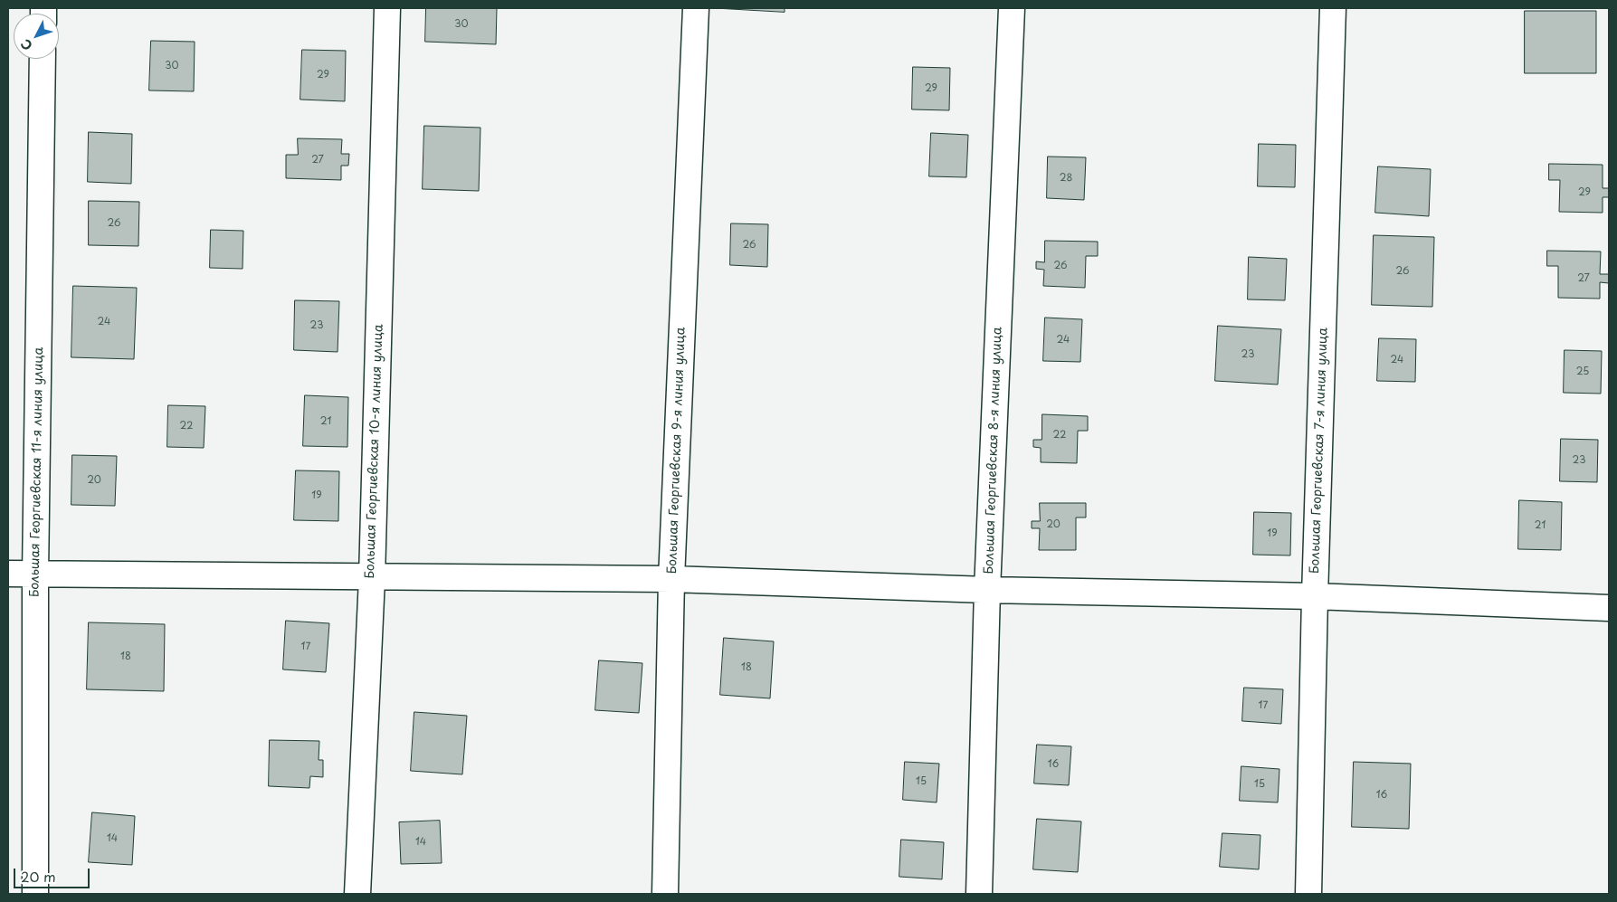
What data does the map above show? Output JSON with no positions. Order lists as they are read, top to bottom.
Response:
{
  "streets": {
    "street": [
      "Большая Георгиевская 9-я линия улица",
      "Большая Георгиевская 8-я линия улица",
      "Большая Георгиевская 7-я линия улица",
      "Большая Георгиевская 10-я линия улица",
      "Большая Георгиевская 11-я линия улица"
    ]
  },
  "house_numbers": [
    "30",
    "30",
    "29",
    "29",
    "27",
    "28",
    "29",
    "26",
    "26",
    "26",
    "26",
    "27",
    "24",
    "23",
    "24",
    "23",
    "24",
    "25",
    "21",
    "22",
    "22",
    "23",
    "20",
    "19",
    "20",
    "21",
    "19",
    "17",
    "18",
    "18",
    "17",
    "16",
    "15",
    "15",
    "16",
    "14",
    "14"
  ],
  "scale_bar": "20 m",
  "north": "bottom left"
}
